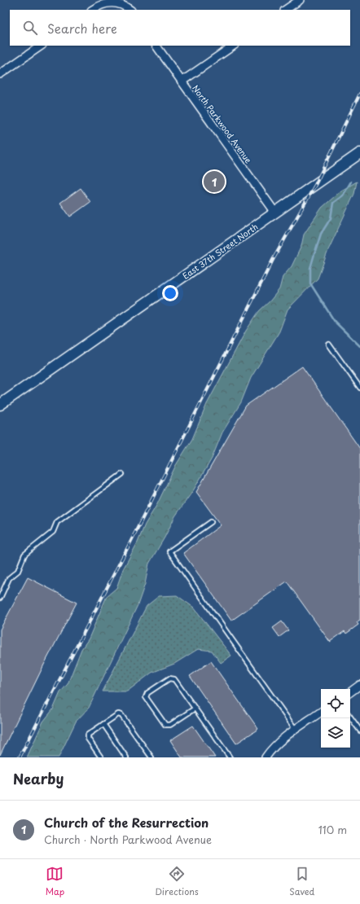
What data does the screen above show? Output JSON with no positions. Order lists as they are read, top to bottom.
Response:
{
  "streets": {
    "main road": ["East 37th Street North"],
    "street": ["North Parkwood Avenue"]
  },
  "crossings": [
    ["North Parkwood Avenue", "East 37th Street North"]
  ],
  "page": {
    "search": "Search here",
    "pins": "1",
    "heading": "Nearby",
    "list": [
      {
        "mark": "1",
        "name": "Church of the Resurrection",
        "note": "Church · North Parkwood Avenue",
        "value": "110 m"
      }
    ],
    "nav": ["Map", "Directions", "Saved"]
  }
}
